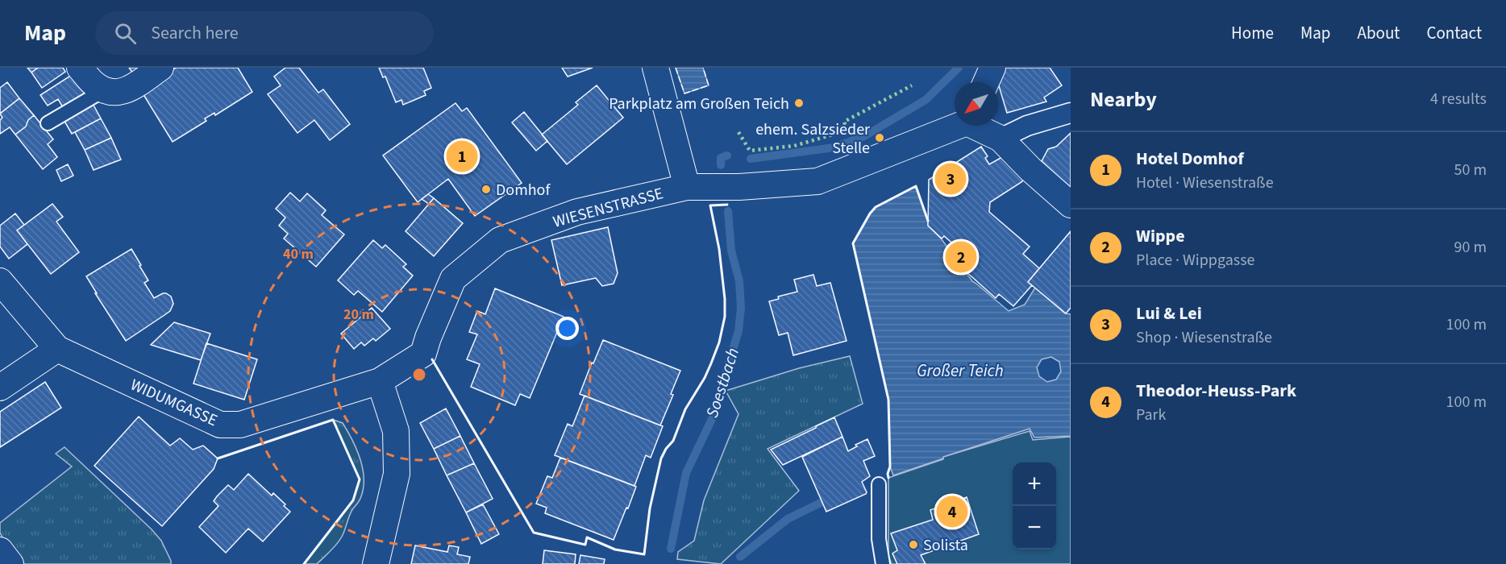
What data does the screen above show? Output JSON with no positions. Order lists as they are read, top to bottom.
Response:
{
  "streets": {
    "street": ["WIESENSTRASSE", "WIDUMGASSE"]
  },
  "crossings": [
    ["WIESENSTRASSE", "WIDUMGASSE"]
  ],
  "water": ["Großer Teich", "Soestbach"],
  "places": [
    "Parkplatz am Großen Teich",
    "ehem. Salzsieder Stelle",
    "Domhof",
    "Solista"
  ],
  "north": "bottom left",
  "page": {
    "header": "Map",
    "search": "Search here",
    "nav": [
      "Home",
      "Map",
      "About",
      "Contact"
    ],
    "heading": ["Nearby", "4 results"],
    "list": [
      {
        "mark": "1",
        "name": "Hotel Domhof",
        "note": "Hotel · Wiesenstraße",
        "value": "50 m"
      },
      {
        "mark": "2",
        "name": "Wippe",
        "note": "Place · Wippgasse",
        "value": "90 m"
      },
      {
        "mark": "3",
        "name": "Lui & Lei",
        "note": "Shop · Wiesenstraße",
        "value": "100 m"
      },
      {
        "mark": "4",
        "name": "Theodor-Heuss-Park",
        "note": "Park",
        "value": "100 m"
      }
    ],
    "pins": [
      "1",
      "3",
      "2",
      "4"
    ],
    "map_buttons": ["+", "−"]
  },
  "rings": ["40 m", "20 m"]
}
